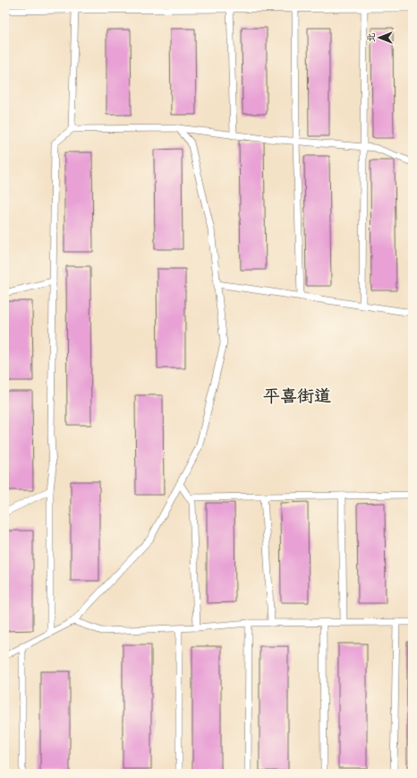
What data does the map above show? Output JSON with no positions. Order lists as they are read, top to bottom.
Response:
{
  "districts": ["平喜街道"],
  "north": "left"
}
